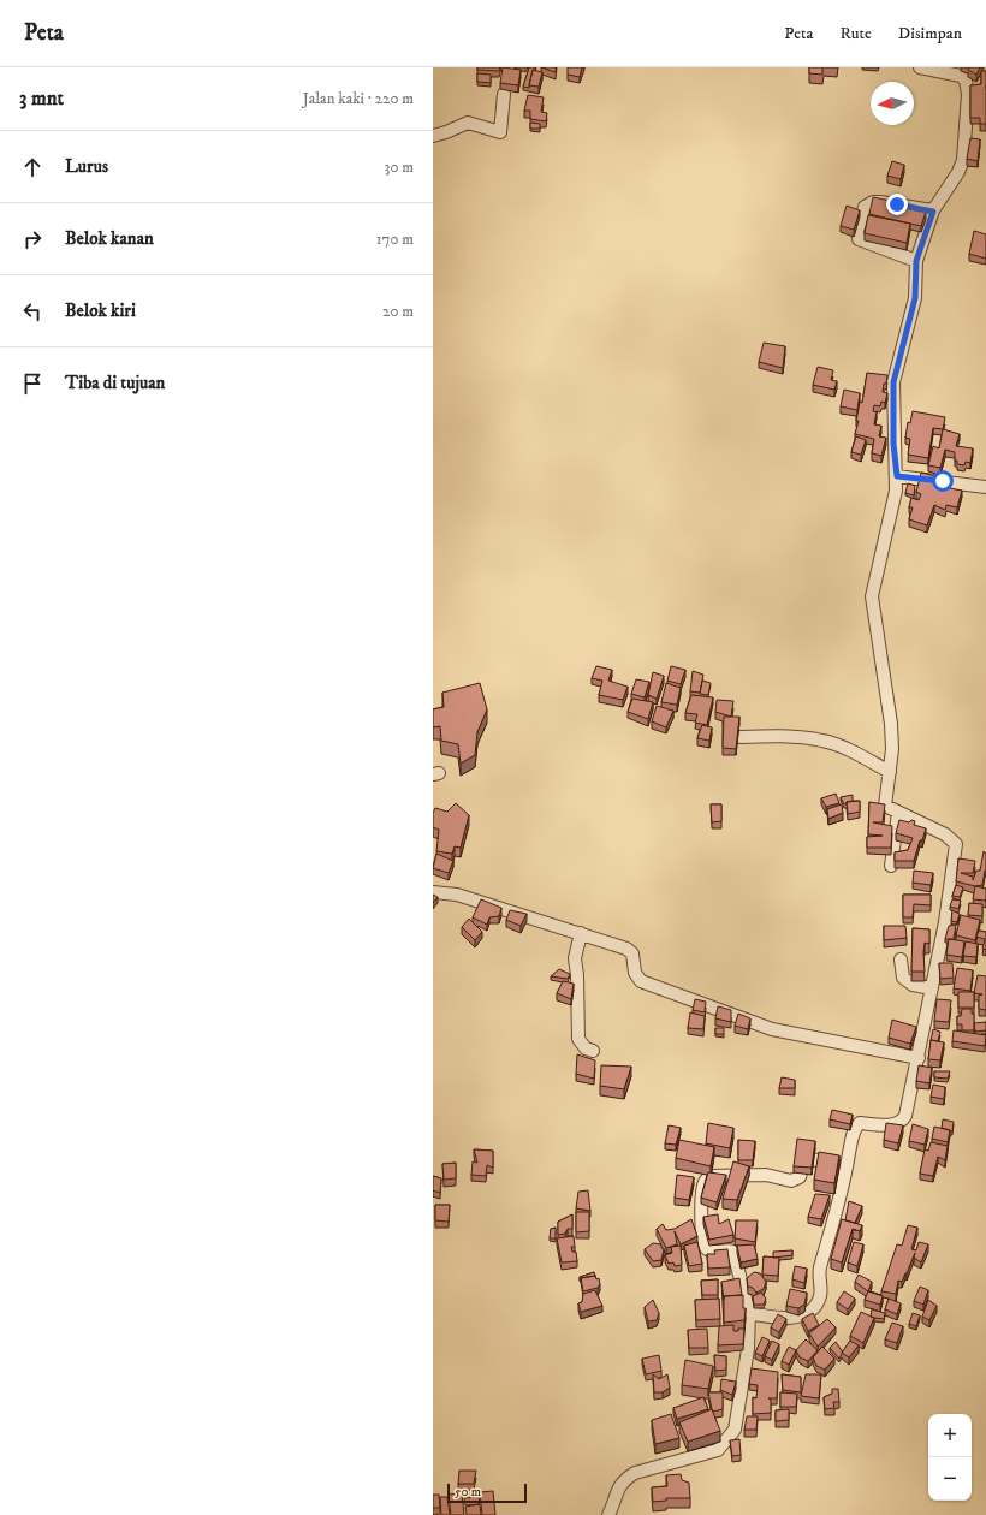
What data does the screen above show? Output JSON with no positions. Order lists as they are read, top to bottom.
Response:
{
  "scale_bar": "50 m",
  "north": "left",
  "page": {
    "header": "Peta",
    "nav": ["Peta", "Rute", "Disimpan"],
    "heading": ["3 mnt", "Jalan kaki · 220 m"],
    "list": [
      ["Lurus", "30 m"],
      ["Belok kanan", "170 m"],
      ["Belok kiri", "20 m"],
      "Tiba di tujuan"
    ],
    "map_buttons": ["+", "−"],
    "scale": "50 m"
  }
}
